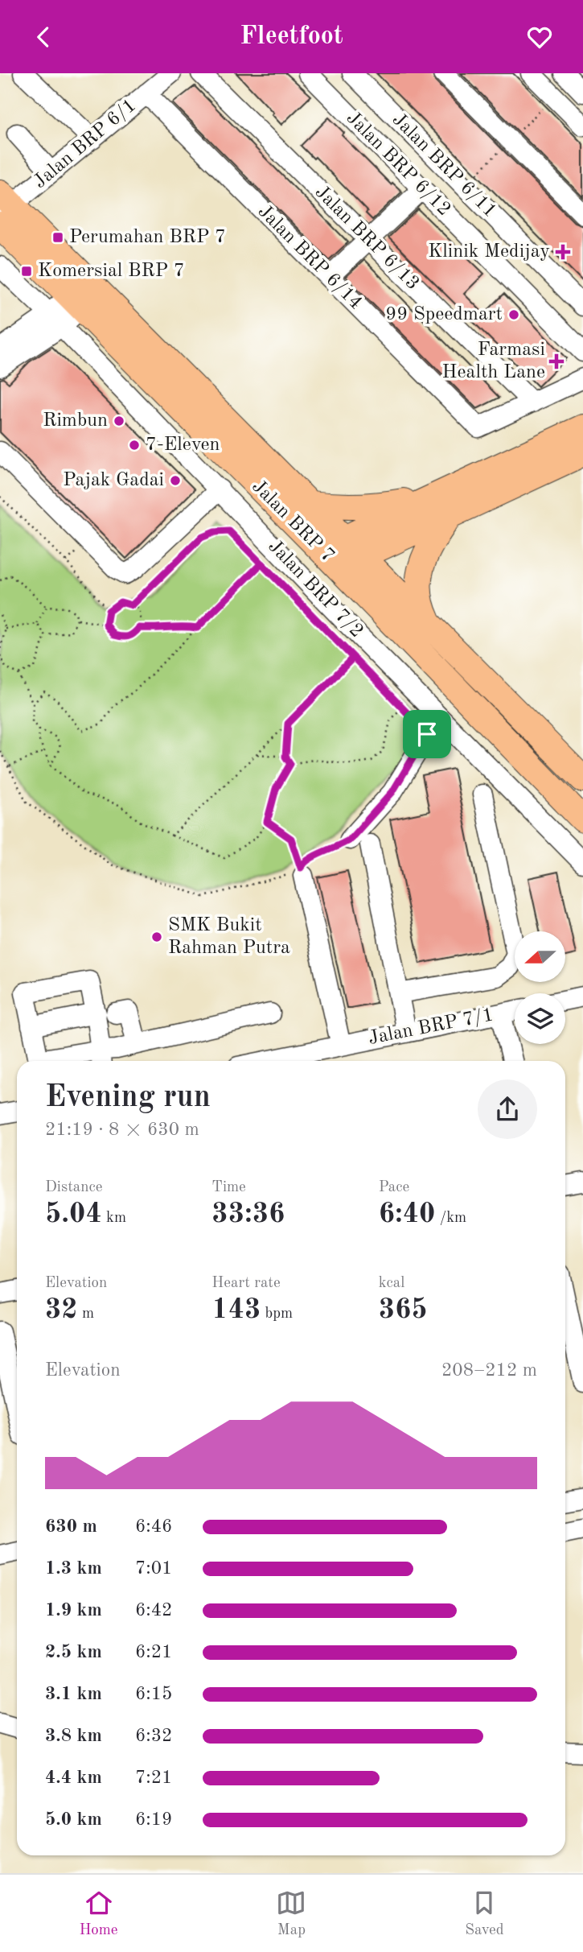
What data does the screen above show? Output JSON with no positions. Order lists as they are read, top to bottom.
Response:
{
  "streets": {
    "main road": ["Jalan BRP 7"],
    "street": [
      "Jalan BRP 6/1",
      "Jalan BRP 6/12",
      "Jalan BRP 6/11",
      "Jalan BRP 6/13",
      "Jalan BRP 6/14",
      "Jalan BRP 7/2",
      "Jalan BRP 7/1"
    ]
  },
  "crossings": [
    ["Jalan BRP 6/1", "Jalan BRP 6/14"],
    ["Jalan BRP 6/1", "Jalan BRP 7"],
    ["Jalan BRP 6/13", "Jalan BRP 6/14"]
  ],
  "places": {
    "transit": ["Perumahan BRP 7", "Komersial BRP 7"],
    "health": ["Klinik Medijay", "Farmasi Health Lane"],
    "other": [
      "99 Speedmart",
      "Rimbun",
      "7-Eleven",
      "Pajak Gadai",
      "SMK Bukit Rahman Putra"
    ]
  },
  "north": "left",
  "page": {
    "header": "Fleetfoot",
    "heading": ["Evening run", "21:19 · 8 × 630 m"],
    "stats": [
      ["Distance", "5.04 km"],
      ["Time", "33:36"],
      ["Pace", "6:40 /km"],
      ["Elevation", "32 m"],
      ["Heart rate", "143 bpm"],
      ["kcal", "365"]
    ],
    "chart": ["Elevation", "208–212 m"],
    "list": [
      {
        "name": "630 m",
        "note": "6:46"
      },
      {
        "name": "1.3 km",
        "note": "7:01"
      },
      {
        "name": "1.9 km",
        "note": "6:42"
      },
      {
        "name": "2.5 km",
        "note": "6:21"
      },
      {
        "name": "3.1 km",
        "note": "6:15"
      },
      {
        "name": "3.8 km",
        "note": "6:32"
      },
      {
        "name": "4.4 km",
        "note": "7:21"
      },
      {
        "name": "5.0 km",
        "note": "6:19"
      }
    ],
    "tabs": ["Home", "Map", "Saved"]
  }
}
